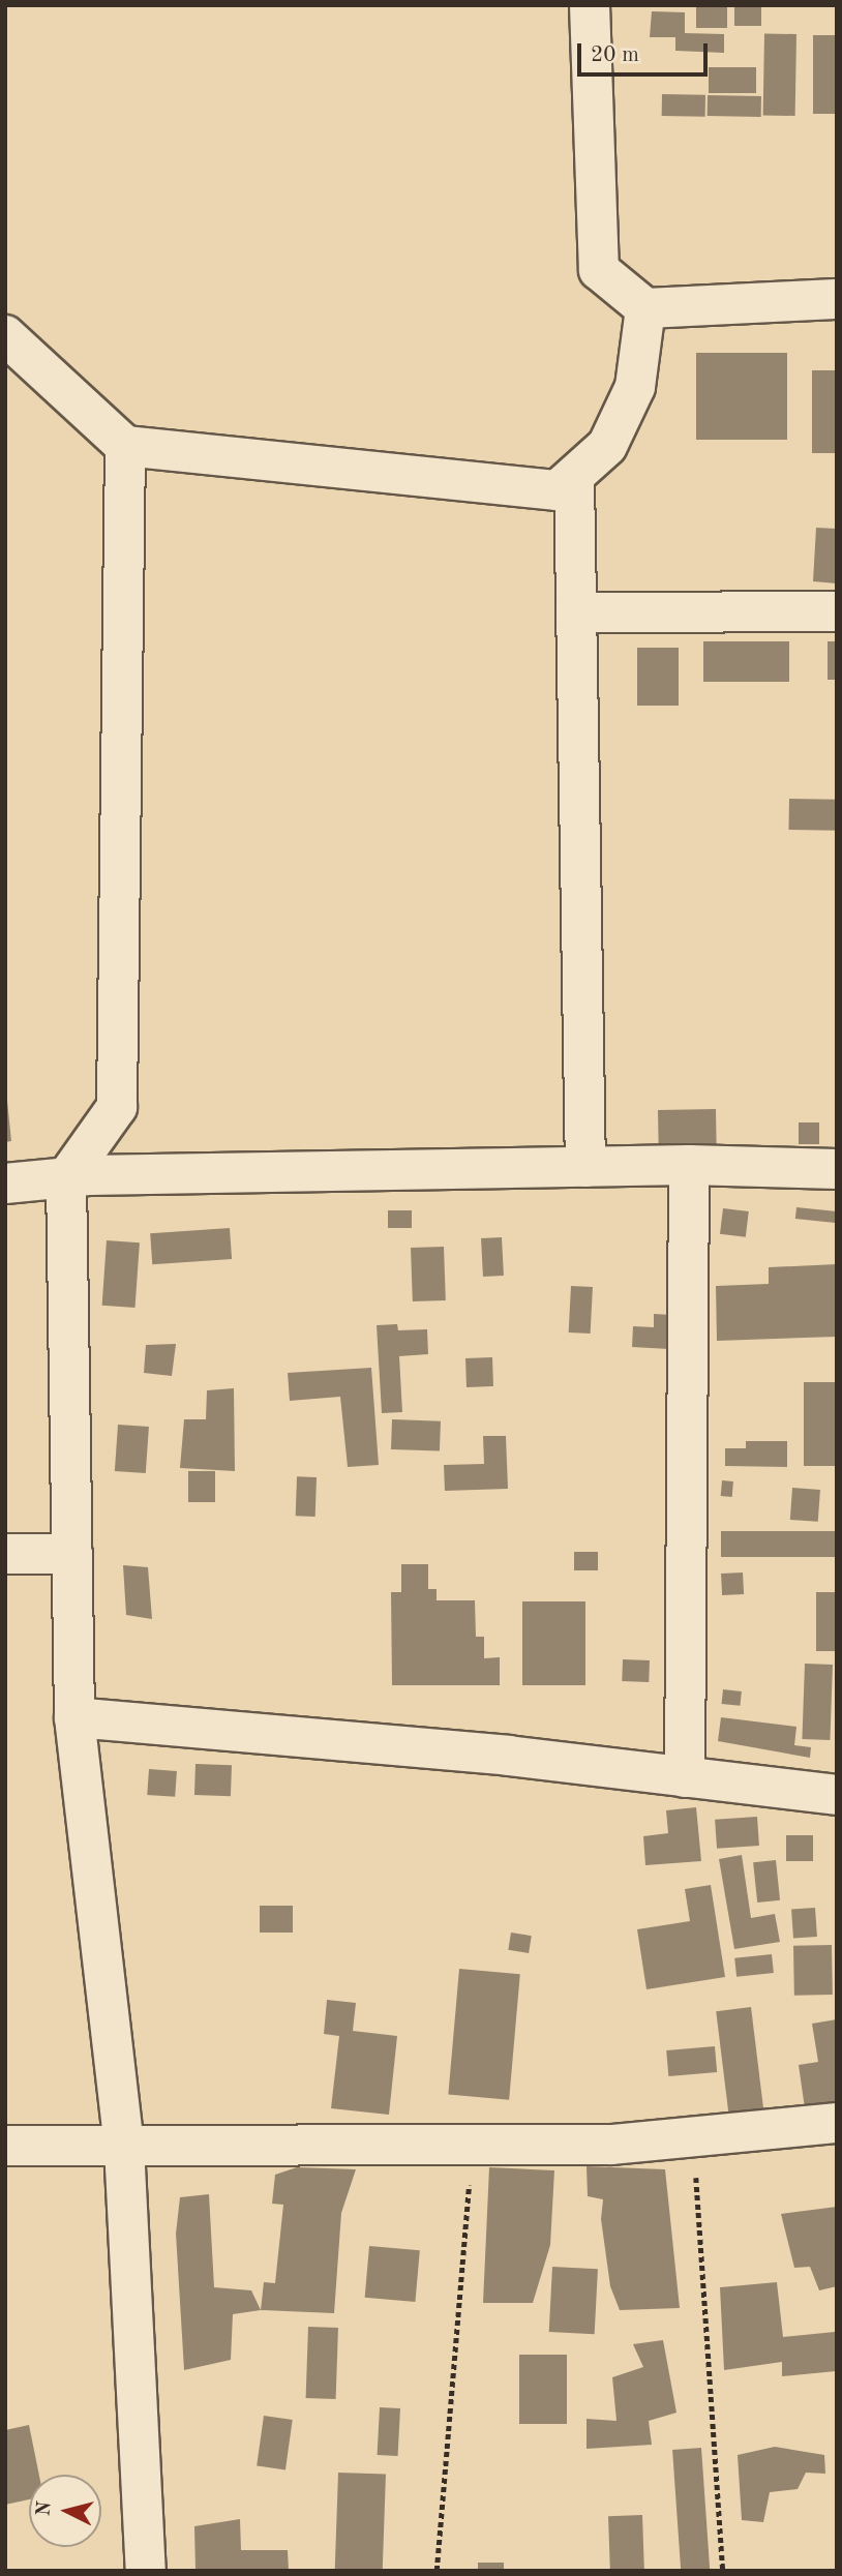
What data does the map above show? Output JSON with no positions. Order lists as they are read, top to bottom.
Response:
{
  "scale_bar": "20 m",
  "north": "left"
}
